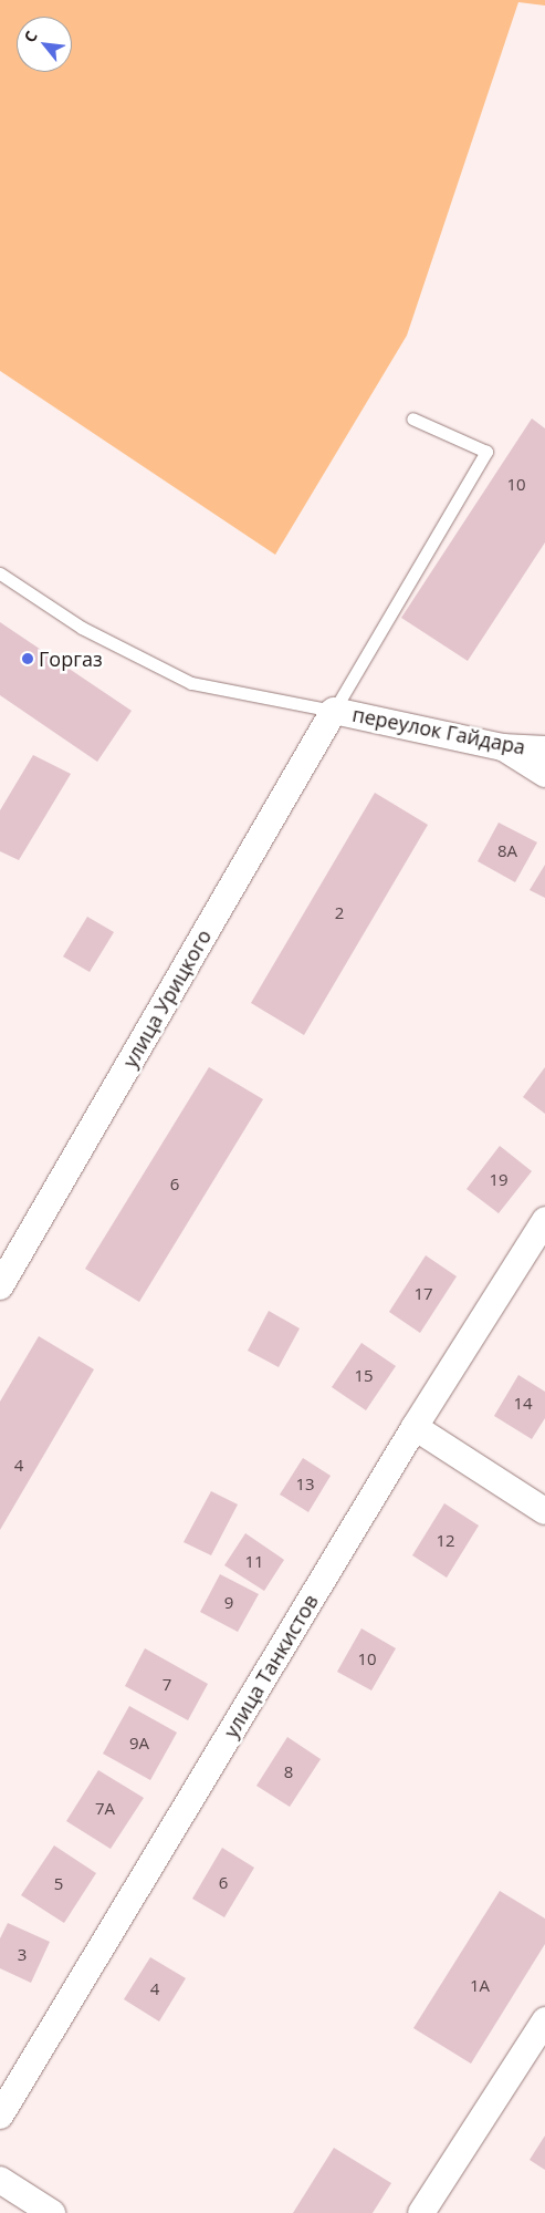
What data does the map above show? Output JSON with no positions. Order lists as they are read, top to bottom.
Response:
{
  "streets": {
    "street": ["переулок Гайдара", "улица Урицкого", "улица Танкистов"]
  },
  "crossings": [
    ["переулок Гайдара", "улица Урицкого"]
  ],
  "places": ["Горгаз"],
  "house_numbers": [
    "10",
    "8А",
    "2",
    "19",
    "6",
    "17",
    "15",
    "14",
    "4",
    "13",
    "12",
    "11",
    "9",
    "10",
    "7",
    "9А",
    "8",
    "7А",
    "6",
    "5",
    "3",
    "1А",
    "4"
  ],
  "north": "top left"
}
